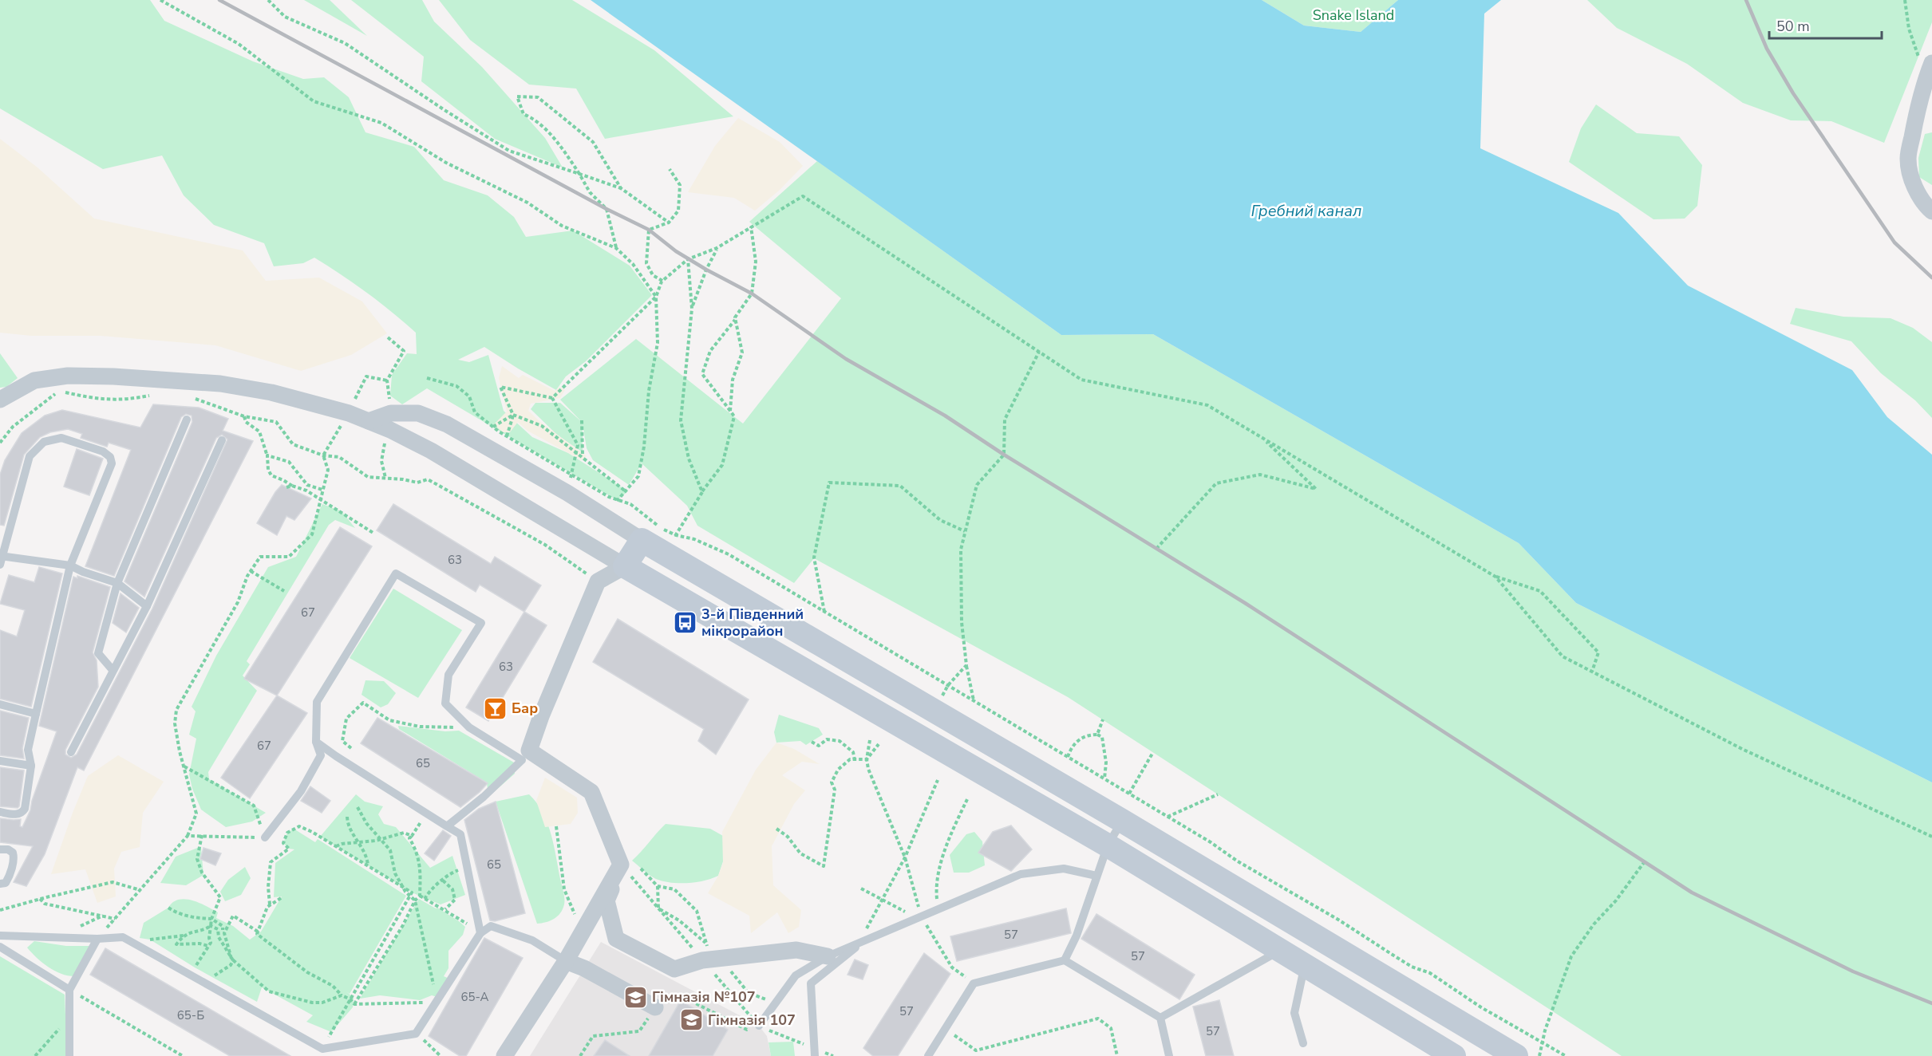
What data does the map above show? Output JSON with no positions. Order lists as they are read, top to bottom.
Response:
{
  "water": ["Гребний канал"],
  "parks": ["Snake Island"],
  "places": {
    "bus stop": ["3-й Південний мікрорайон"],
    "bar": ["Бар"],
    "school or university": ["Гімназія №107", "Гімназія 107"]
  },
  "house_numbers": [
    "63",
    "67",
    "63",
    "67",
    "65",
    "65",
    "57",
    "57",
    "65-А",
    "57",
    "65-Б",
    "57"
  ],
  "scale_bar": "50 m"
}
